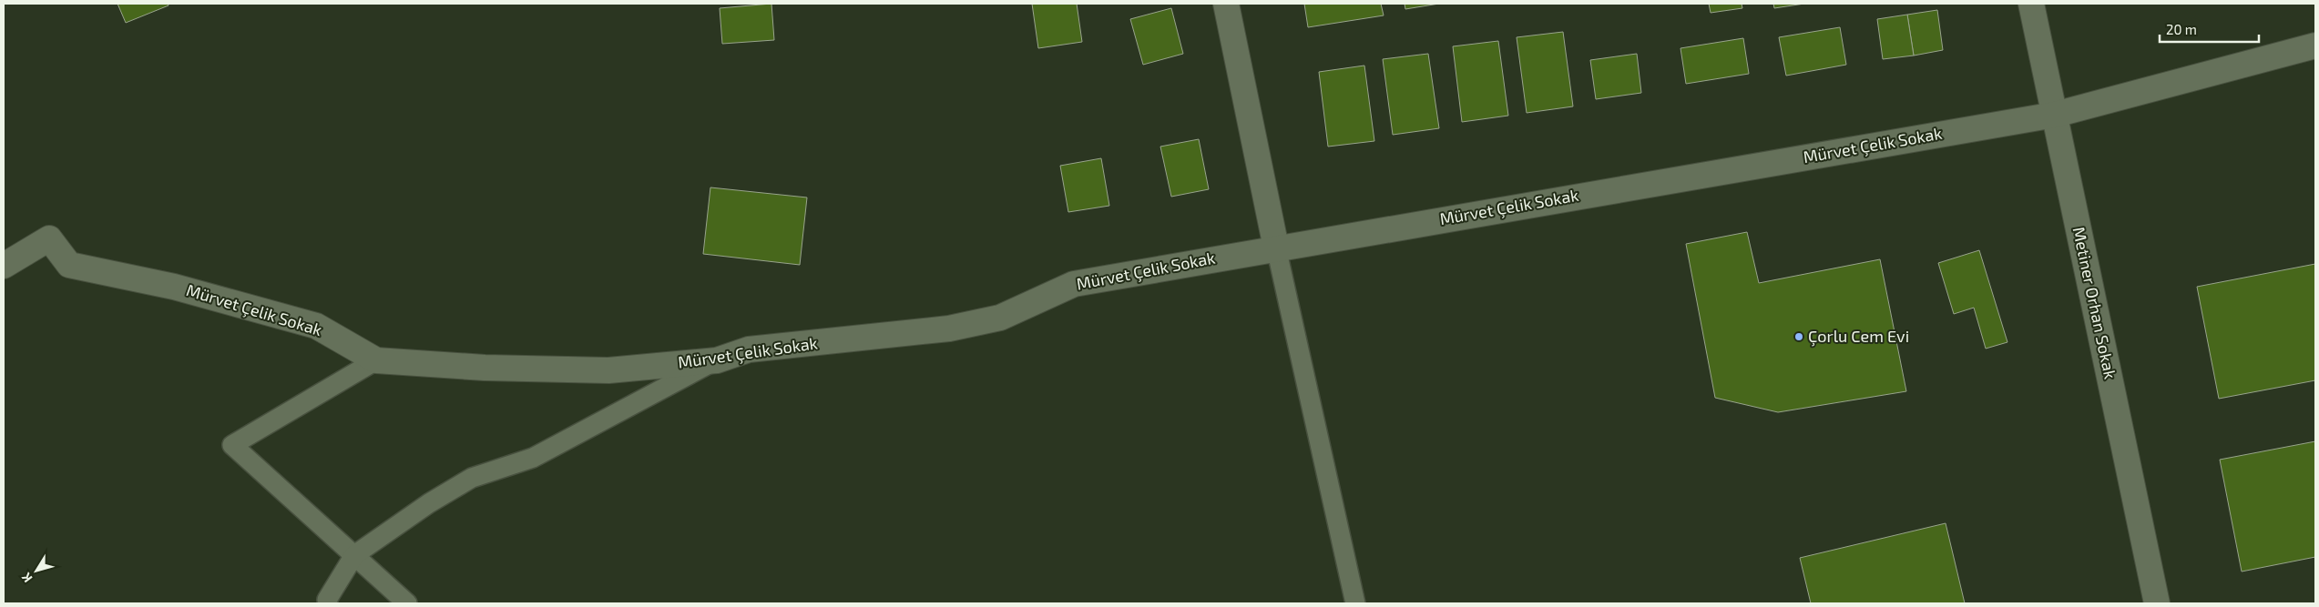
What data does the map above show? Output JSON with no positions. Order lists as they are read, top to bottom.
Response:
{
  "streets": {
    "street": ["Mürvet Çelik Sokak", "Metiner Orhan Sokak"]
  },
  "crossings": [
    ["Mürvet Çelik Sokak", "Metiner Orhan Sokak"]
  ],
  "places": ["Çorlu Cem Evi"],
  "scale_bar": "20 m",
  "north": "bottom left"
}
